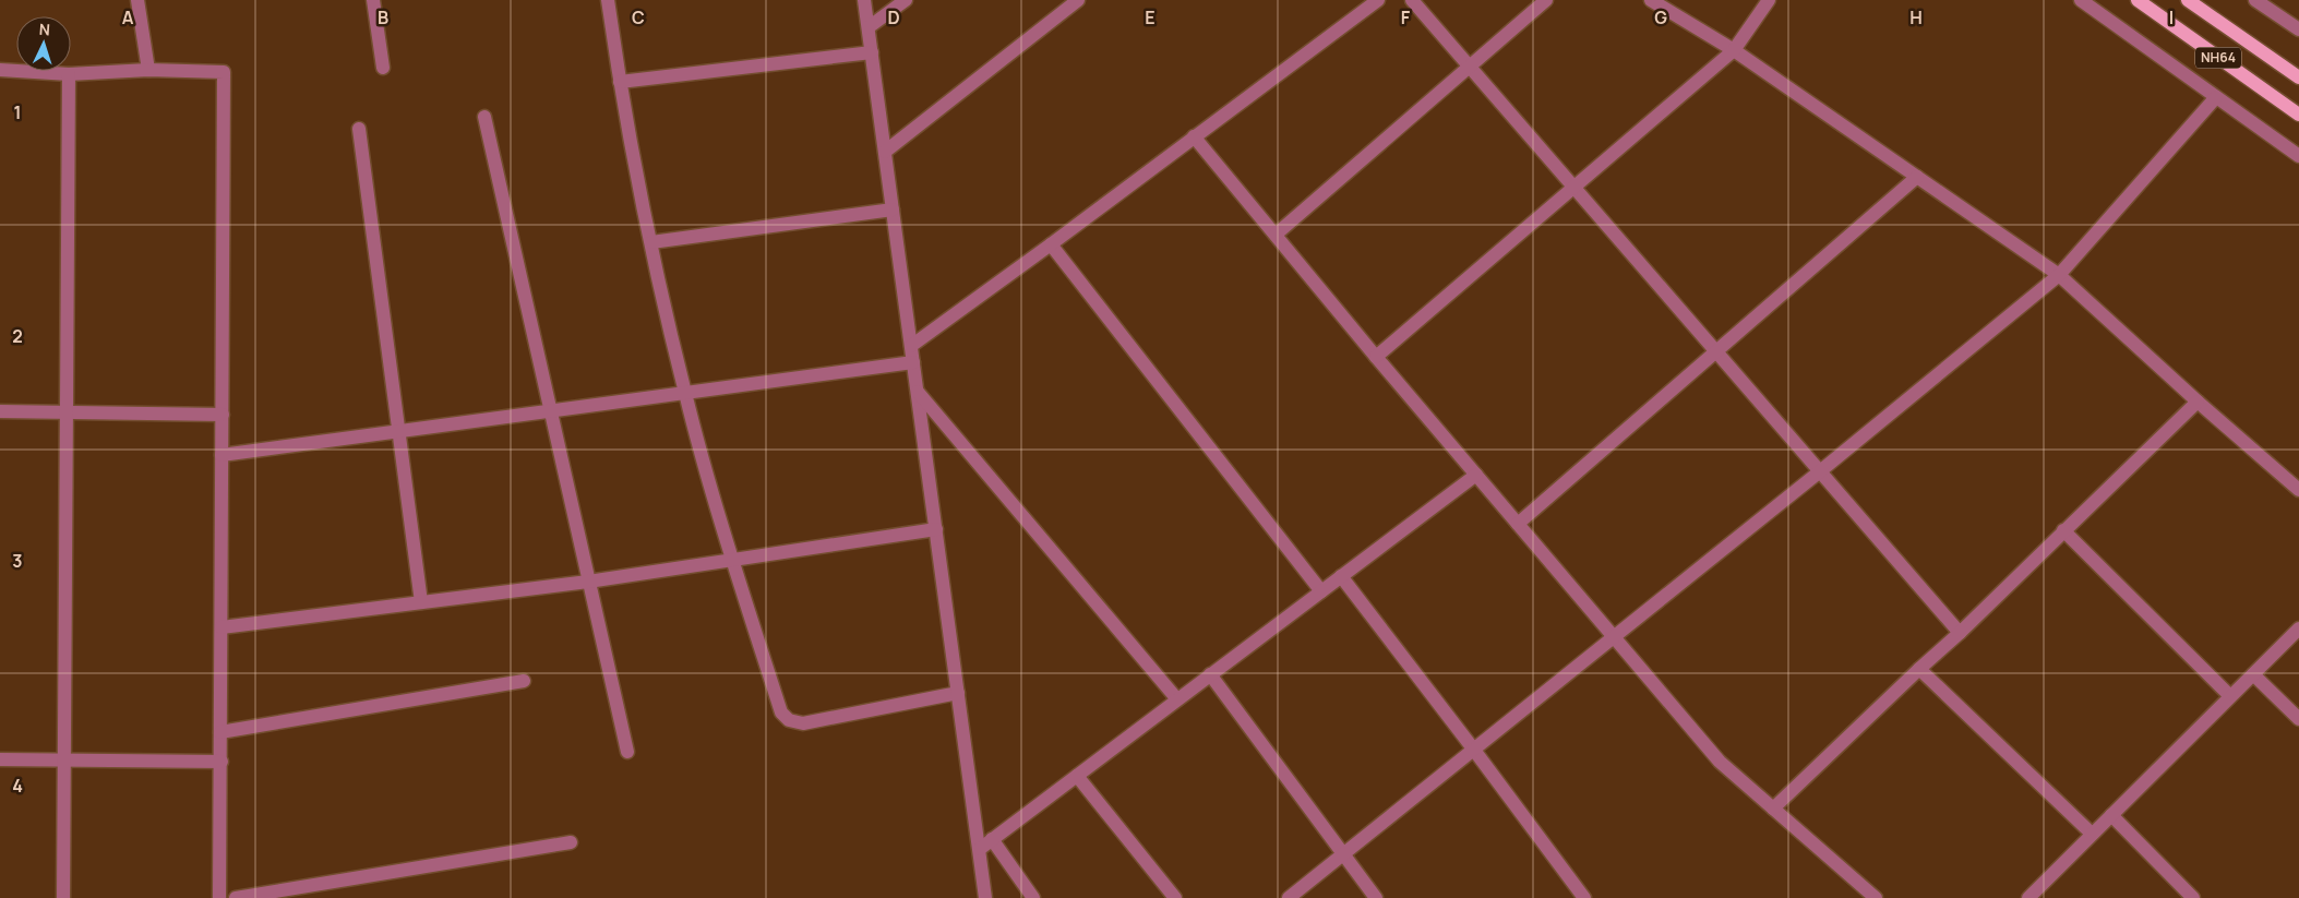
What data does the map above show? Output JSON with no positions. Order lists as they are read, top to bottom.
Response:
{
  "streets": {
    "main road": ["NH64"]
  },
  "north": "top",
  "grid": {
    "columns": [
      "A",
      "B",
      "C",
      "D",
      "E",
      "F",
      "G",
      "H",
      "I"
    ],
    "rows": [
      "1",
      "2",
      "3",
      "4"
    ]
  }
}
